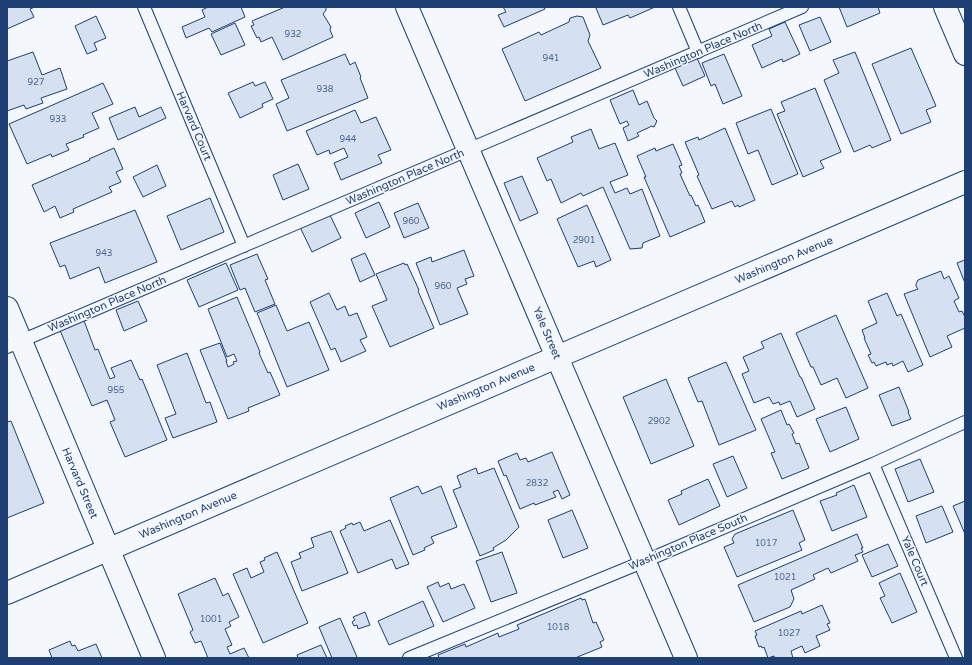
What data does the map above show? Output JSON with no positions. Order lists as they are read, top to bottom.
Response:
{
  "streets": {
    "street": ["Washington Avenue", "Yale Street", "Harvard Street"],
    "lane": [
      "Washington Place North",
      "Harvard Court",
      "Washington Place South",
      "Yale Court"
    ]
  },
  "crossings": [
    ["Washington Place North", "Harvard Court"],
    ["Washington Place North", "Yale Street"],
    ["Washington Place North", "Harvard Street"],
    ["Washington Avenue", "Yale Street"],
    ["Washington Avenue", "Harvard Street"],
    ["Yale Street", "Washington Place South"],
    ["Washington Place South", "Yale Court"]
  ],
  "house_numbers": [
    "932",
    "941",
    "927",
    "938",
    "933",
    "944",
    "960",
    "2901",
    "943",
    "960",
    "955",
    "2902",
    "2832",
    "1017",
    "1021",
    "1001",
    "1018",
    "1027"
  ]
}
